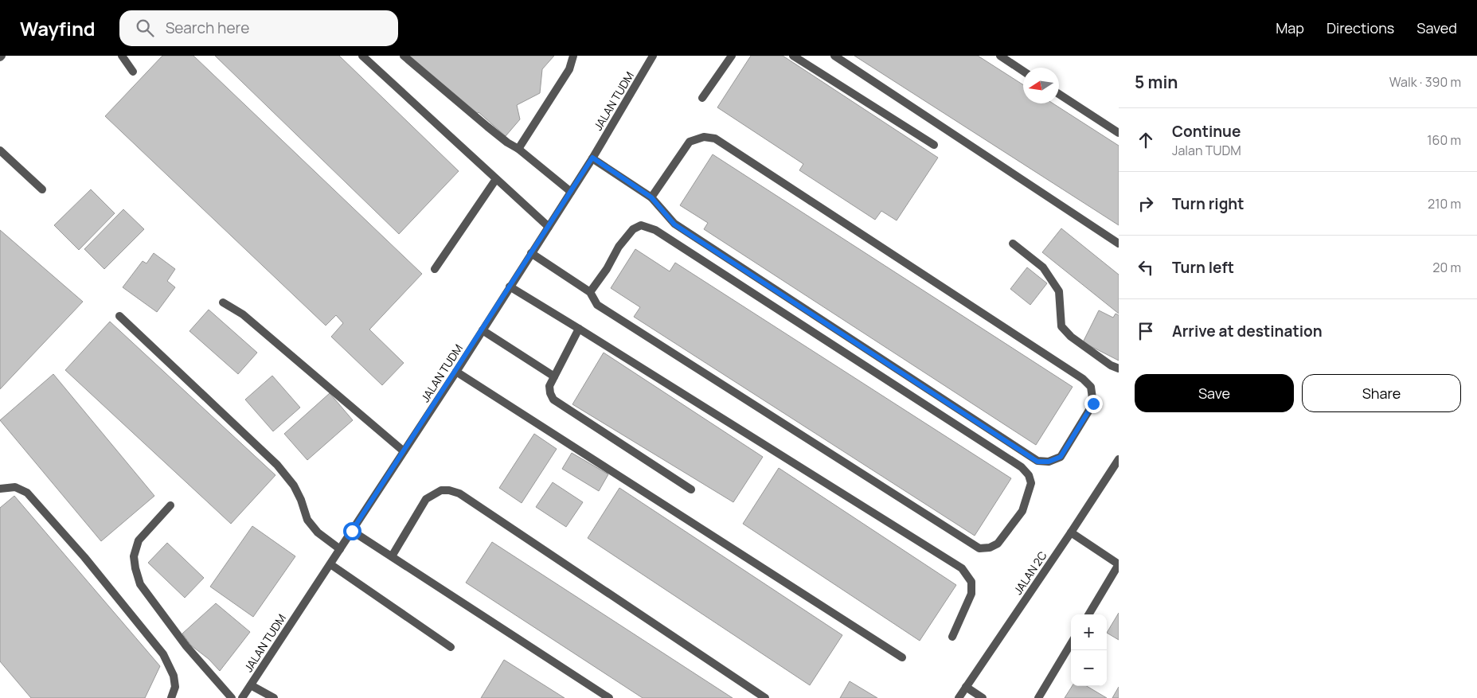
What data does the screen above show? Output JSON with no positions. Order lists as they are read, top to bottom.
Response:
{
  "streets": {
    "street": ["JALAN TUDM", "JALAN 2C"]
  },
  "north": "left",
  "page": {
    "header": "Wayfind",
    "search": "Search here",
    "nav": ["Map", "Directions", "Saved"],
    "heading": ["5 min", "Walk · 390 m"],
    "list": [
      ["Continue", "Jalan TUDM", "160 m"],
      ["Turn right", "210 m"],
      ["Turn left", "20 m"],
      "Arrive at destination"
    ],
    "buttons": ["Save", "Share"],
    "map_buttons": ["+", "−"]
  }
}
